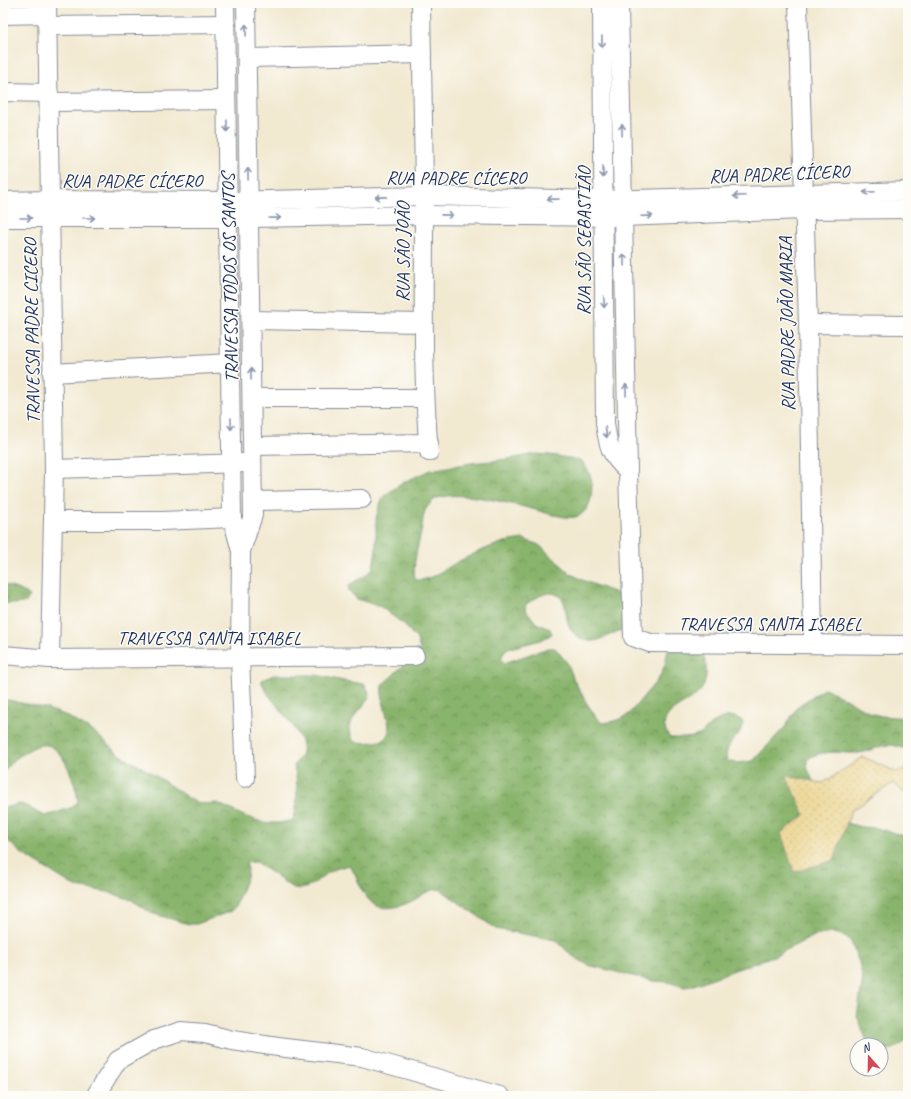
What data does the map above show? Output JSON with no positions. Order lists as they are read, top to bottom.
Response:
{
  "streets": {
    "street": [
      "RUA PADRE CÍCERO",
      "RUA SÃO SEBASTIÃO",
      "RUA SÃO JOÃO",
      "TRAVESSA TODOS OS SANTOS",
      "RUA PADRE JOÃO MARIA",
      "TRAVESSA PADRE CICERO",
      "TRAVESSA SANTA ISABEL"
    ]
  },
  "crossings": [
    ["RUA PADRE CÍCERO", "RUA SÃO SEBASTIÃO"],
    ["RUA PADRE CÍCERO", "RUA SÃO JOÃO"],
    ["RUA PADRE CÍCERO", "TRAVESSA TODOS OS SANTOS"],
    ["RUA PADRE CÍCERO", "RUA PADRE JOÃO MARIA"],
    ["RUA PADRE CÍCERO", "TRAVESSA PADRE CICERO"],
    ["RUA SÃO SEBASTIÃO", "TRAVESSA SANTA ISABEL"],
    ["RUA SÃO JOÃO", "TRAVESSA TODOS OS SANTOS"],
    ["TRAVESSA TODOS OS SANTOS", "TRAVESSA SANTA ISABEL"],
    ["RUA PADRE JOÃO MARIA", "TRAVESSA SANTA ISABEL"],
    ["TRAVESSA PADRE CICERO", "TRAVESSA SANTA ISABEL"]
  ],
  "north": "top"
}
